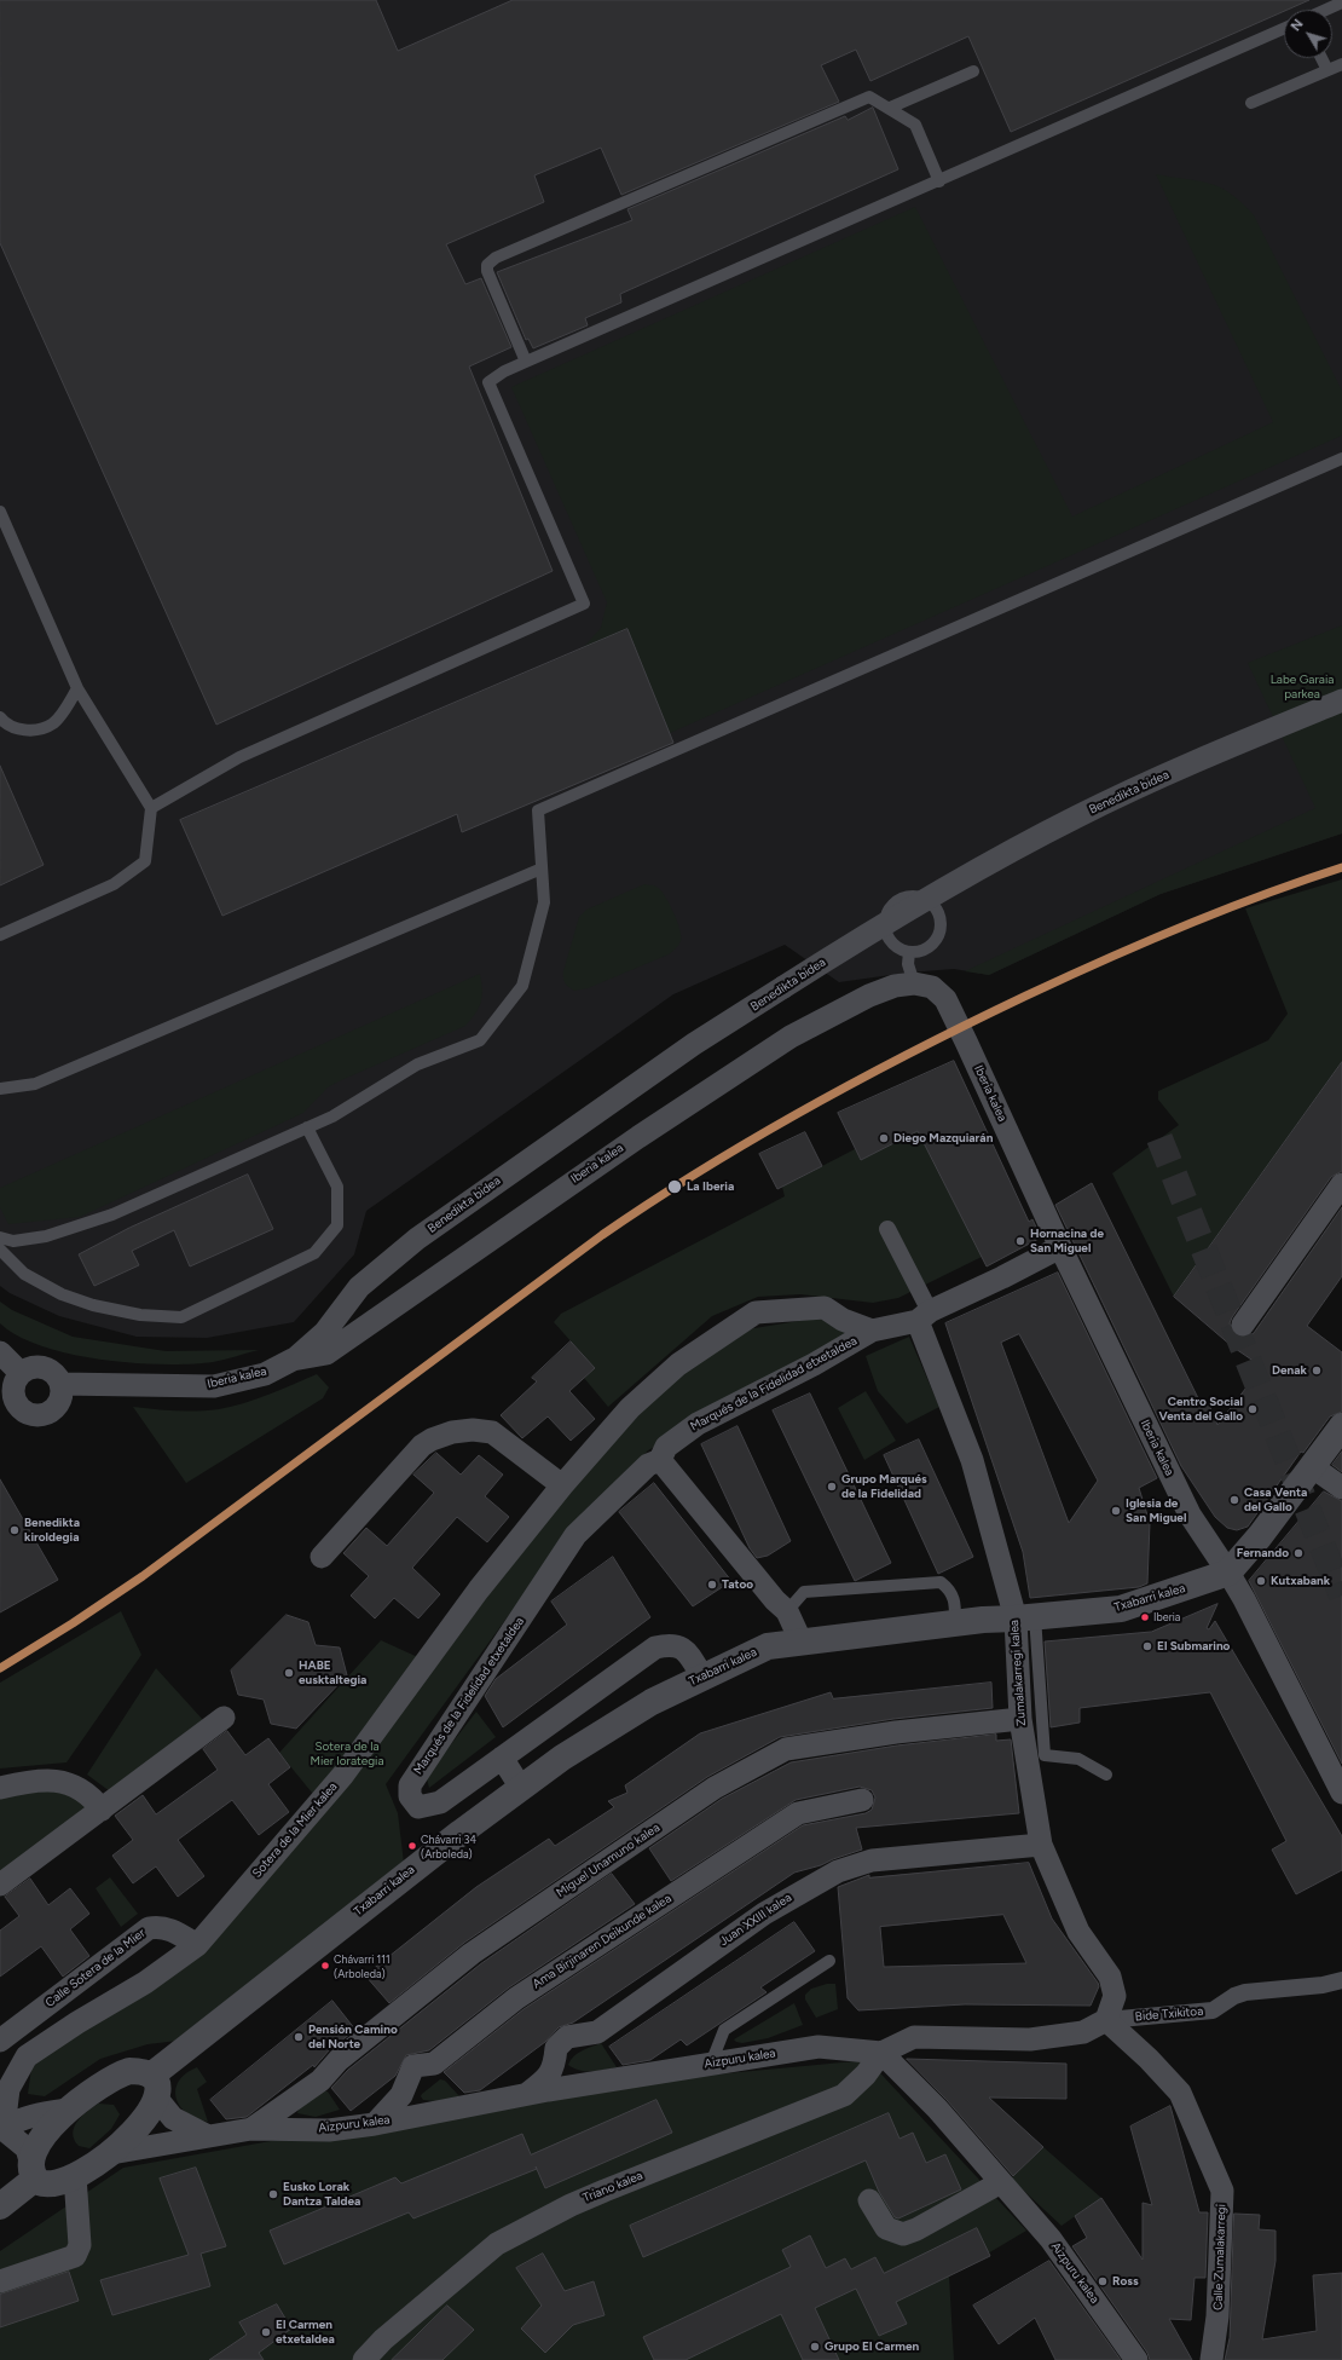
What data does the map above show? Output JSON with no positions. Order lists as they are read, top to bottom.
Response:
{
  "streets": {
    "street": [
      "Benedikta bidea",
      "Iberia kalea",
      "Marqués de la Fidelidad etxetaldea",
      "Txabarri kalea",
      "Zumalakarregi kalea",
      "Sotera de la Mier kalea",
      "Miguel Unamuno kalea",
      "Juan XXIII kalea",
      "Ama Birjinaren Deikunde kalea",
      "Calle Sotera de la Mier",
      "Bide Txikitoa",
      "Aizpuru kalea",
      "Triano kalea",
      "Calle Zumalakarregi"
    ]
  },
  "crossings": [
    ["Benedikta bidea", "Iberia kalea"],
    ["Iberia kalea", "Txabarri kalea"],
    ["Marqués de la Fidelidad etxetaldea", "Txabarri kalea"],
    ["Marqués de la Fidelidad etxetaldea", "Sotera de la Mier kalea"],
    ["Txabarri kalea", "Zumalakarregi kalea"],
    ["Txabarri kalea", "Aizpuru kalea"],
    ["Zumalakarregi kalea", "Miguel Unamuno kalea"],
    ["Zumalakarregi kalea", "Juan XXIII kalea"],
    ["Zumalakarregi kalea", "Bide Txikitoa"],
    ["Zumalakarregi kalea", "Calle Zumalakarregi"],
    ["Sotera de la Mier kalea", "Calle Sotera de la Mier"],
    ["Miguel Unamuno kalea", "Aizpuru kalea"],
    ["Juan XXIII kalea", "Aizpuru kalea"],
    ["Ama Birjinaren Deikunde kalea", "Aizpuru kalea"],
    ["Bide Txikitoa", "Calle Zumalakarregi"],
    ["Aizpuru kalea", "Triano kalea"]
  ],
  "parks": ["Labe Garaia parkea", "Sotera de la Mier lorategia"],
  "places": [
    "Diego Mazquiarán",
    "La Iberia",
    "Hornacina de San Miguel",
    "Denak",
    "Centro Social Venta del Gallo",
    "Grupo Marqués de la Fidelidad",
    "Casa Venta del Gallo",
    "Iglesia de San Miguel",
    "Benedikta kiroldegia",
    "Fernando",
    "Kutxabank",
    "Tatoo",
    "Iberia",
    "El Submarino",
    "HABE eusktaltegia",
    "Chávarri 34 (Arboleda)",
    "Chávarri 111 (Arboleda)",
    "Pensión Camino del Norte",
    "Eusko Lorak Dantza Taldea",
    "Ross",
    "El Carmen etxetaldea",
    "Grupo El Carmen"
  ],
  "north": "top left"
}
